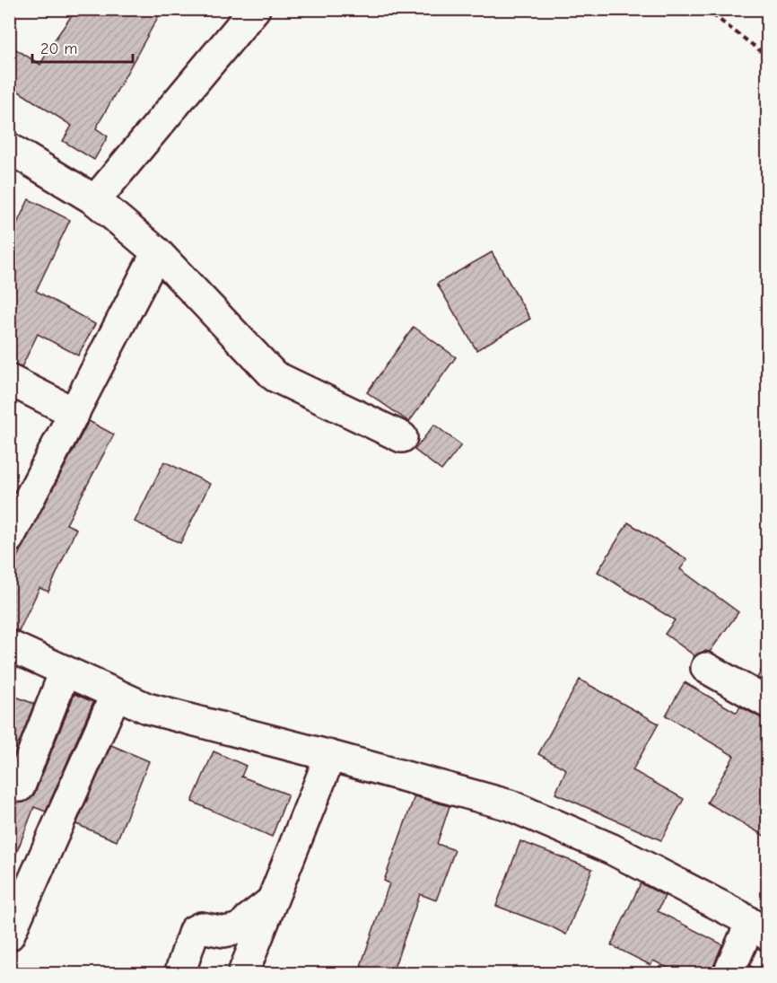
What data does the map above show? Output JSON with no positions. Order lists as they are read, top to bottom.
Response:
{
  "scale_bar": "20 m"
}
